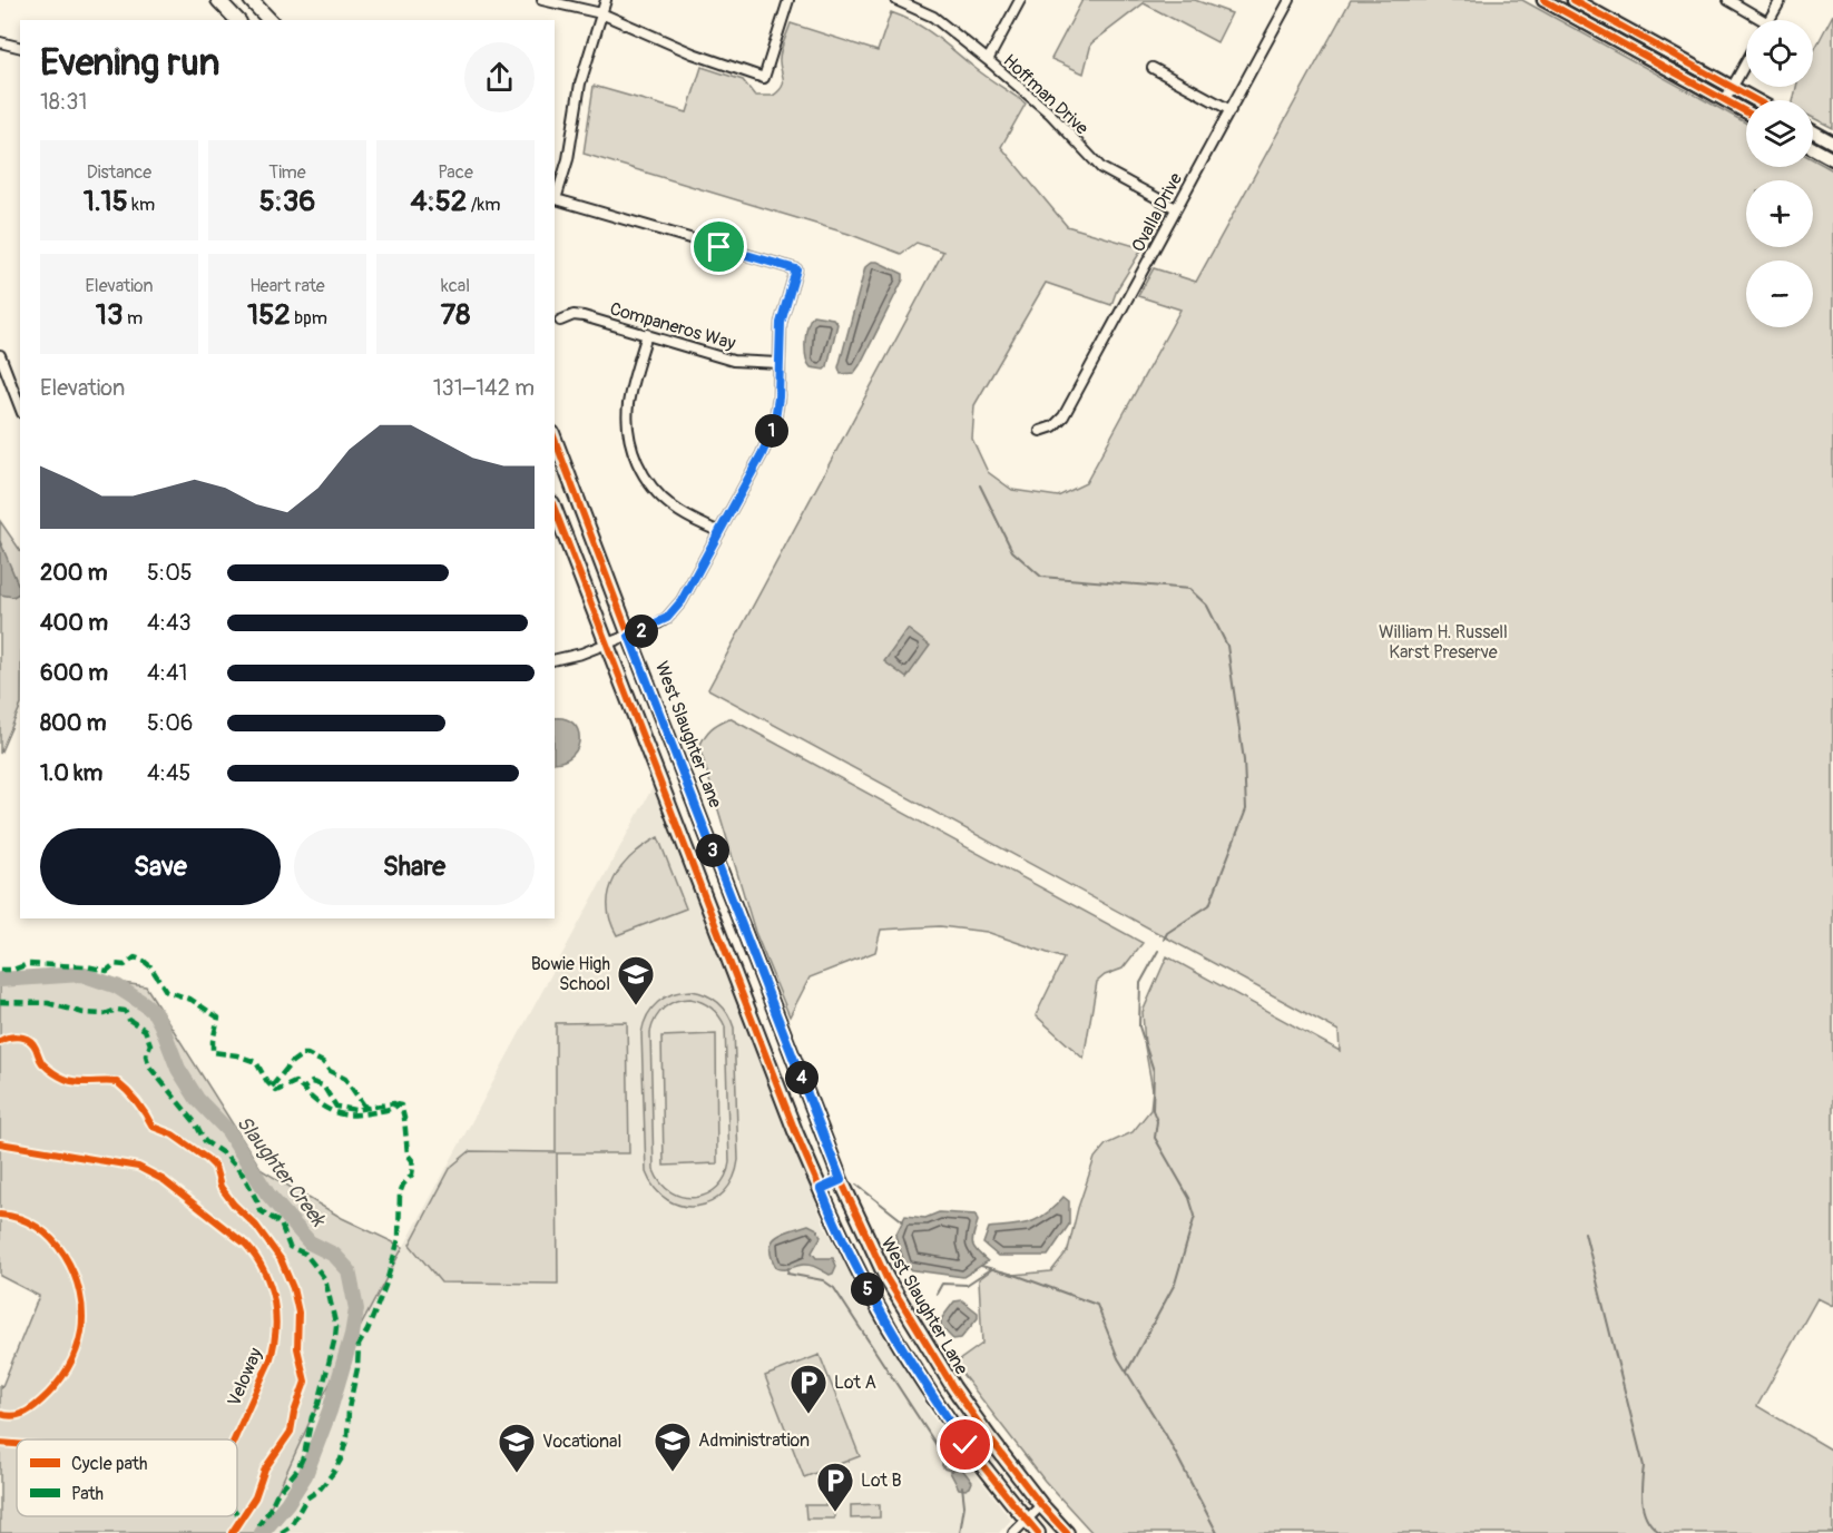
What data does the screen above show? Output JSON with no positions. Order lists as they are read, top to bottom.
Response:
{
  "streets": {
    "main road": ["West Slaughter Lane"],
    "street": ["Hoffman Drive", "Ovalla Drive", "Companeros Way"],
    "cycle path": ["Veloway"]
  },
  "crossings": [
    ["Hoffman Drive", "Ovalla Drive"]
  ],
  "water": ["Slaughter Creek"],
  "parks": ["William H. Russell Karst Preserve"],
  "places": {
    "school or university": ["Bowie High School", "Administration", "Vocational"],
    "parking": ["Lot A", "Lot B"]
  },
  "legend": ["Cycle path", "Path"],
  "page": {
    "map_buttons": ["+", "−"],
    "heading": ["Evening run", "18:31"],
    "stats": [
      ["Distance", "1.15 km"],
      ["Time", "5:36"],
      ["Pace", "4:52 /km"],
      ["Elevation", "13 m"],
      ["Heart rate", "152 bpm"],
      ["kcal", "78"]
    ],
    "chart": ["Elevation", "131–142 m"],
    "pins": [
      "1",
      "2",
      "3",
      "4",
      "5"
    ],
    "list": [
      {
        "name": "200 m",
        "note": "5:05"
      },
      {
        "name": "400 m",
        "note": "4:43"
      },
      {
        "name": "600 m",
        "note": "4:41"
      },
      {
        "name": "800 m",
        "note": "5:06"
      },
      {
        "name": "1.0 km",
        "note": "4:45"
      }
    ],
    "buttons": ["Save", "Share"]
  }
}
